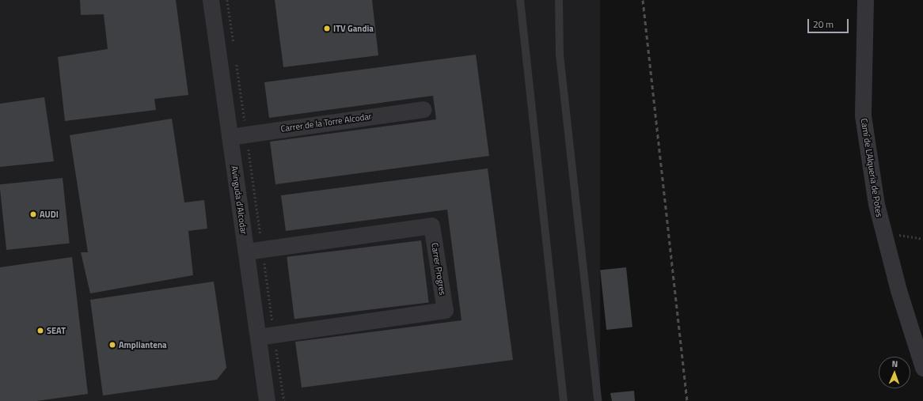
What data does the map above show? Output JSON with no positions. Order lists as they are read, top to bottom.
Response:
{
  "streets": {
    "street": [
      "Carrer de la Torre Alcodar",
      "Camí de L'Alqueria de Potes",
      "Avinguda d'Alcodar",
      "Carrer Progres"
    ]
  },
  "crossings": [
    ["Carrer de la Torre Alcodar", "Avinguda d'Alcodar"],
    ["Avinguda d'Alcodar", "Carrer Progres"]
  ],
  "places": [
    "ITV Gandia",
    "AUDI",
    "SEAT",
    "Ampliantena"
  ],
  "scale_bar": "20 m",
  "north": "top"
}
